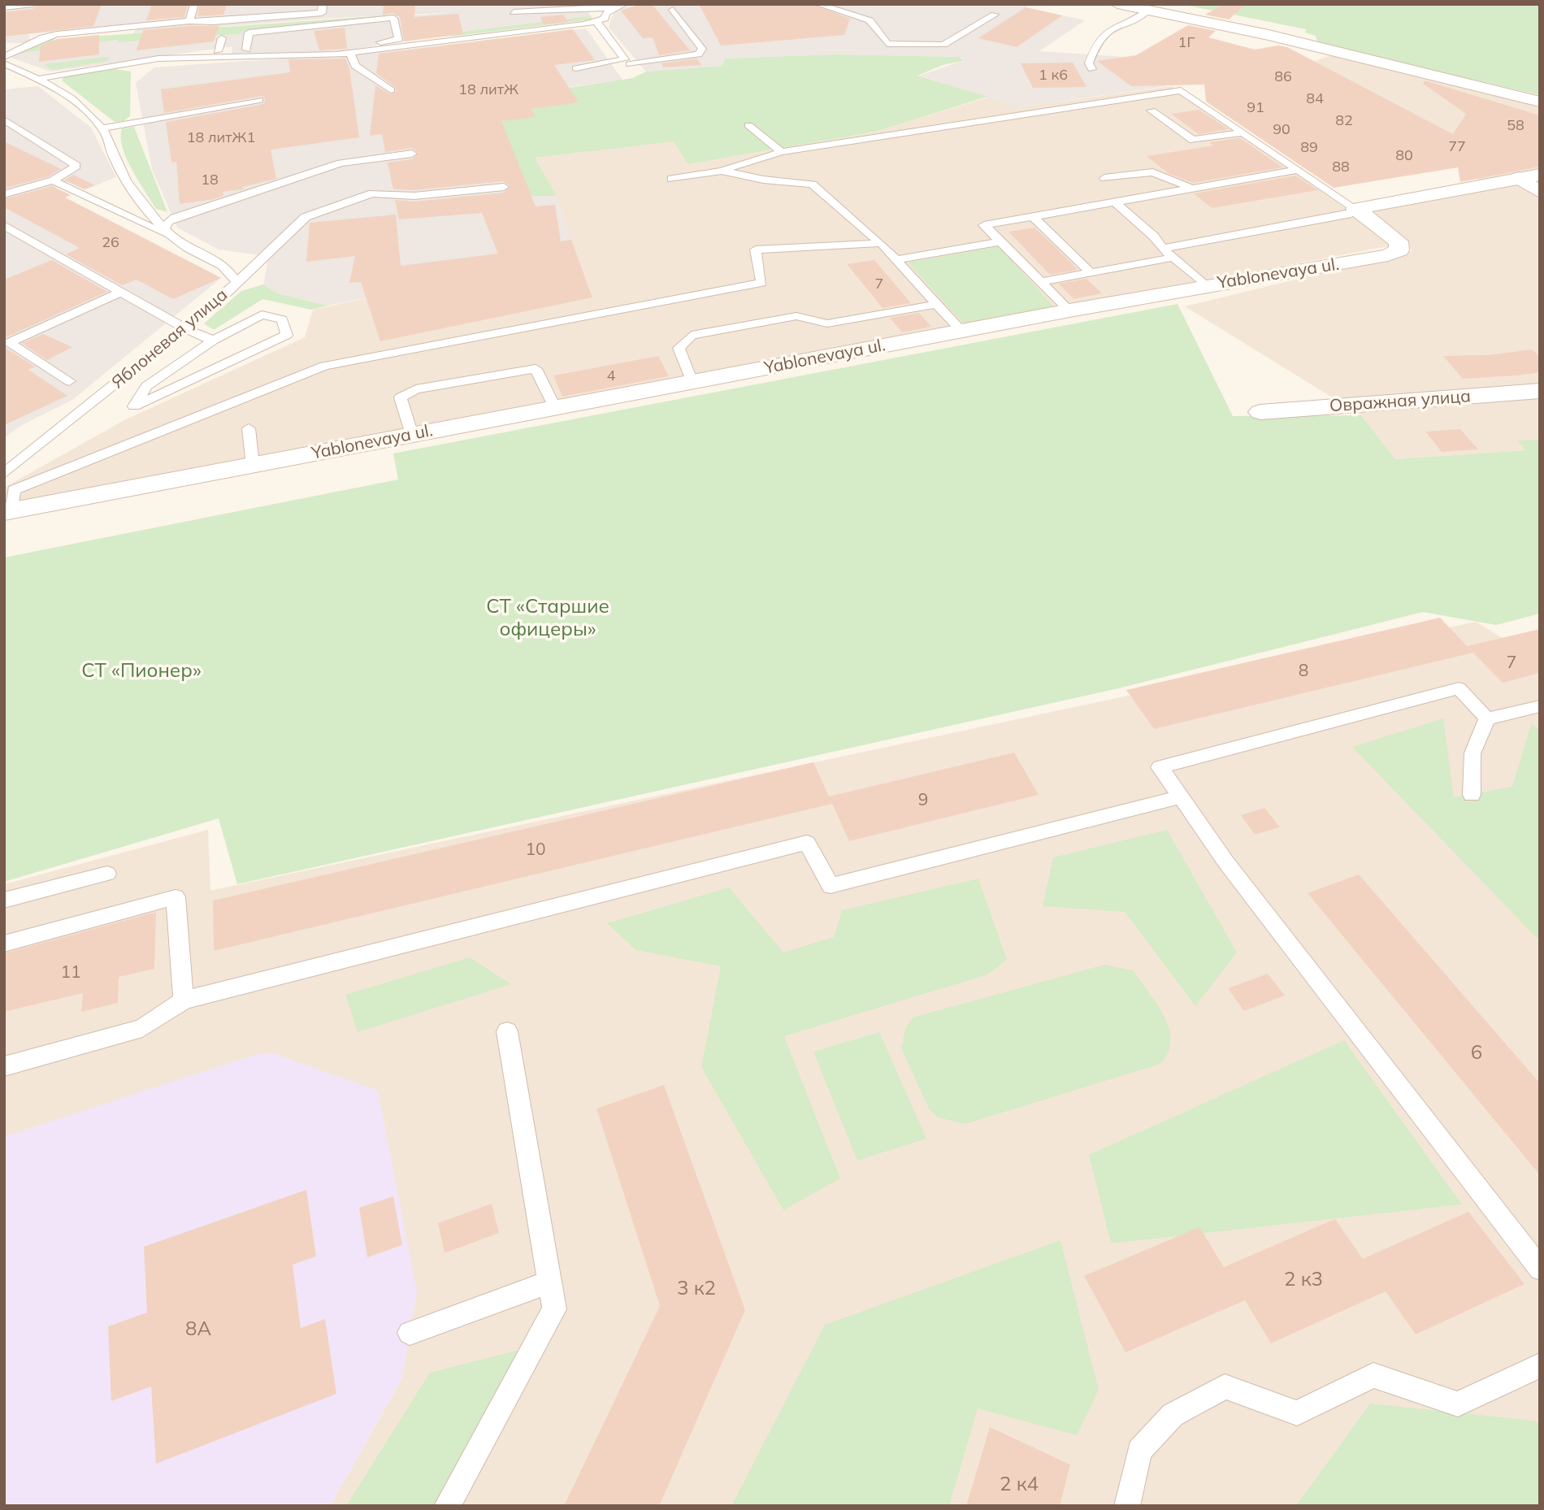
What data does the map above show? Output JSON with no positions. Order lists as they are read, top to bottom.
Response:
{
  "streets": {
    "street": ["Yablonevaya ul.", "Овражная улица"],
    "lane": ["Яблоневая улица"]
  },
  "parks": ["СТ «Старшие офицеры»", "СТ «Пионер»"],
  "house_numbers": [
    "1Г",
    "1 к6",
    "86",
    "18 литЖ",
    "84",
    "91",
    "82",
    "58",
    "90",
    "18 литЖ1",
    "77",
    "89",
    "80",
    "88",
    "18",
    "26",
    "7",
    "4",
    "7",
    "8",
    "9",
    "10",
    "11",
    "6",
    "2 к3",
    "3 к2",
    "8А",
    "2 к4"
  ]
}
